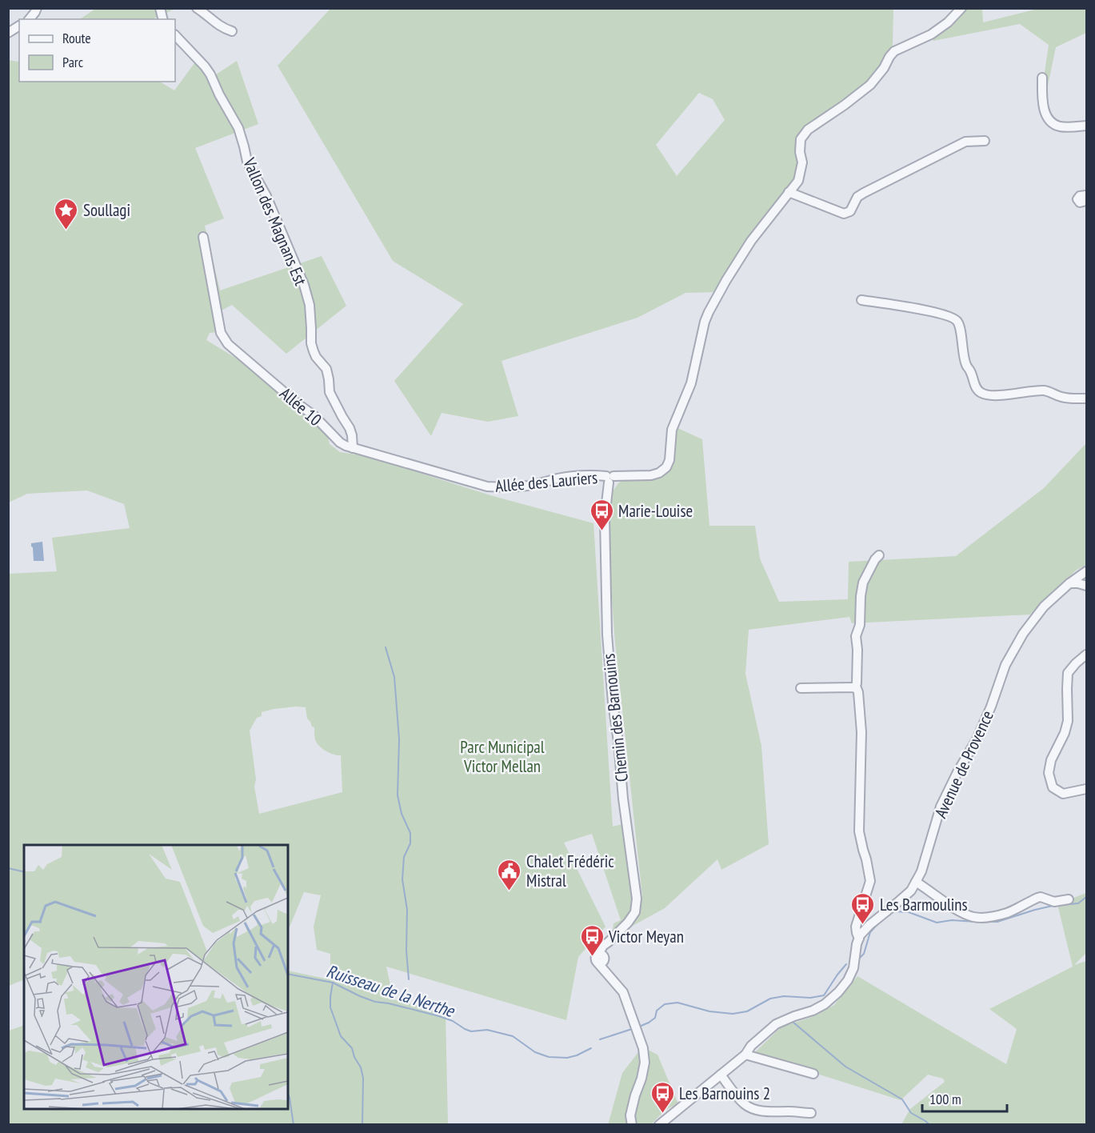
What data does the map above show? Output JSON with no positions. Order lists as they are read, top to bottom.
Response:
{
  "streets": {
    "street": [
      "Vallon des Magnans Est",
      "Allée 10",
      "Allée des Lauriers",
      "Chemin des Barnouins",
      "Avenue de Provence"
    ]
  },
  "crossings": [
    ["Vallon des Magnans Est", "Allée 10"],
    ["Allée 10", "Allée des Lauriers"],
    ["Allée des Lauriers", "Chemin des Barnouins"]
  ],
  "water": ["Ruisseau de la Nerthe"],
  "parks": ["Parc Municipal Victor Mellan"],
  "places": {
    "place": ["Soullagi"],
    "bus stop": [
      "Marie-Louise",
      "Les Barmoulins",
      "Victor Meyan",
      "Les Barnouins 2"
    ],
    "public building": ["Chalet Frédéric Mistral"]
  },
  "legend": ["Route", "Parc"],
  "scale_bar": "100 m"
}
